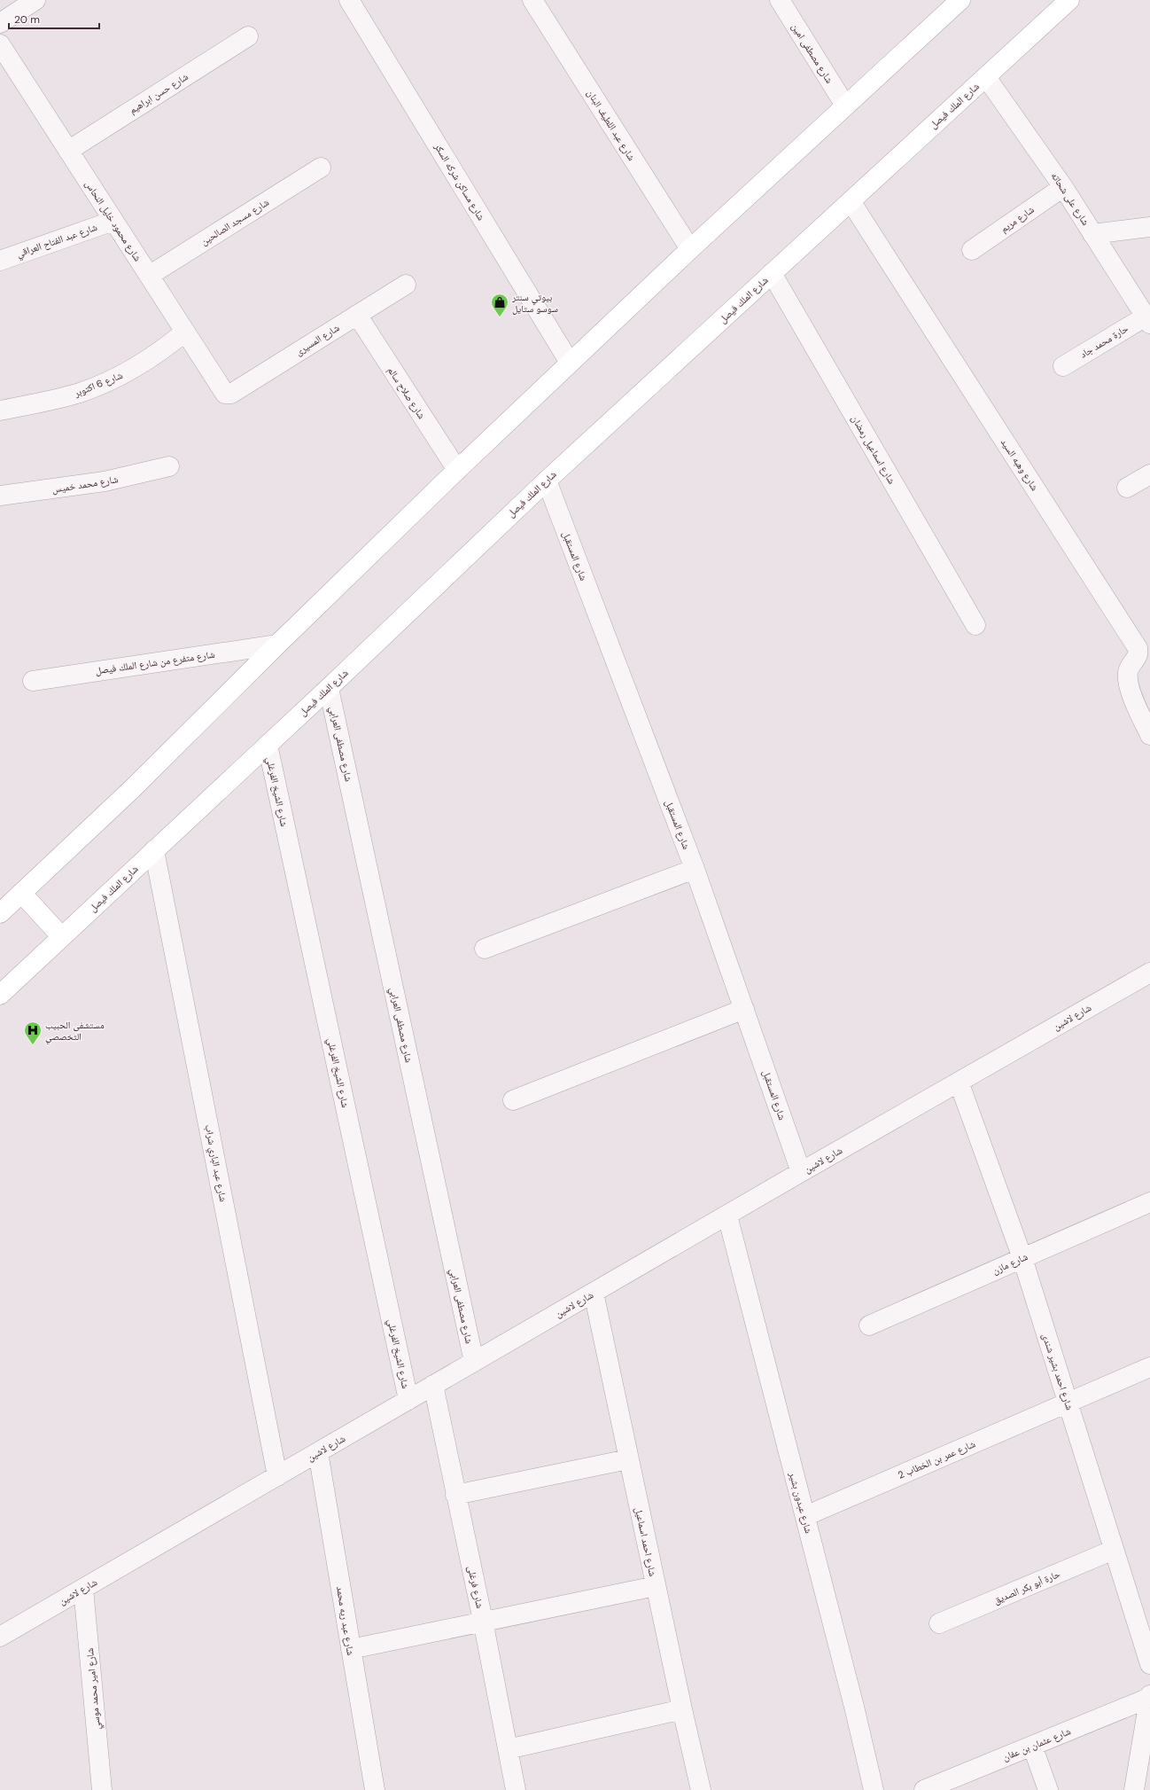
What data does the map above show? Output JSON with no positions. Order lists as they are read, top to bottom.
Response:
{
  "streets": {
    "main road": ["شارع الملك فيصل"],
    "street": [
      "شارع مصطفى امين",
      "شارع حسن ابراهيم",
      "شارع عبد اللطيف البنان",
      "شارع مساكن شركه السكر",
      "شارع على شحاته",
      "شارع مريم",
      "شارع محمود خليل النحاس",
      "شارع مسجد الصالحين",
      "شارع عبد الفتاح العراقي",
      "شارع المسيرى",
      "حارة محمد جاد",
      "شارع 6 اكتوبر",
      "شارع صلاح سالم",
      "شارع اسماعيل رمضان",
      "شارع وهبه السيد",
      "شارع محمد خميس",
      "شارع المستقبل",
      "شارع متفرع من شارع الملك فيصل",
      "شارع مصطفى العرابي",
      "شارع الشيخ الفرغلي",
      "شارع لاشين",
      "شارع عبد الباري شراب",
      "شارع مازن",
      "شارع احمد بشير شندى",
      "شارع عمر بن الخطاب 2",
      "شارع عبدون بشير",
      "شارع احمد اسماعيل",
      "شارع فرغلى",
      "حارة أبو بكر الصديق",
      "شارع عبد ريه محمد",
      "شارع امير محمد موسي",
      "شارع عثمان بن عفان"
    ]
  },
  "crossings": [
    ["شارع حسن ابراهيم", "شارع محمود خليل النحاس"],
    ["شارع الملك فيصل", "شارع على شحاته"],
    ["شارع الملك فيصل", "شارع اسماعيل رمضان"],
    ["شارع الملك فيصل", "شارع وهبه السيد"],
    ["شارع الملك فيصل", "شارع المستقبل"],
    ["شارع الملك فيصل", "شارع مصطفى العرابي"],
    ["شارع الملك فيصل", "شارع الشيخ الفرغلي"],
    ["شارع الملك فيصل", "شارع عبد الباري شراب"],
    ["شارع على شحاته", "شارع مريم"],
    ["شارع على شحاته", "حارة محمد جاد"],
    ["شارع محمود خليل النحاس", "شارع مسجد الصالحين"],
    ["شارع محمود خليل النحاس", "شارع عبد الفتاح العراقي"],
    ["شارع محمود خليل النحاس", "شارع المسيرى"],
    ["شارع محمود خليل النحاس", "شارع 6 اكتوبر"],
    ["شارع المسيرى", "شارع صلاح سالم"],
    ["شارع المستقبل", "شارع لاشين"],
    ["شارع مصطفى العرابي", "شارع لاشين"],
    ["شارع الشيخ الفرغلي", "شارع لاشين"],
    ["شارع لاشين", "شارع عبد الباري شراب"],
    ["شارع لاشين", "شارع احمد بشير شندى"],
    ["شارع لاشين", "شارع عبدون بشير"],
    ["شارع لاشين", "شارع احمد اسماعيل"],
    ["شارع لاشين", "شارع فرغلى"],
    ["شارع لاشين", "شارع عبد ريه محمد"],
    ["شارع لاشين", "شارع امير محمد موسي"],
    ["شارع مازن", "شارع احمد بشير شندى"],
    ["شارع احمد بشير شندى", "شارع عمر بن الخطاب 2"],
    ["شارع احمد بشير شندى", "حارة أبو بكر الصديق"],
    ["شارع عمر بن الخطاب 2", "شارع عبدون بشير"]
  ],
  "places": {
    "shop": ["بيوتي سنتر سوسو ستايل"],
    "hospital": ["مستشفى الحبيب التخصصي"]
  },
  "scale_bar": "20 m"
}
